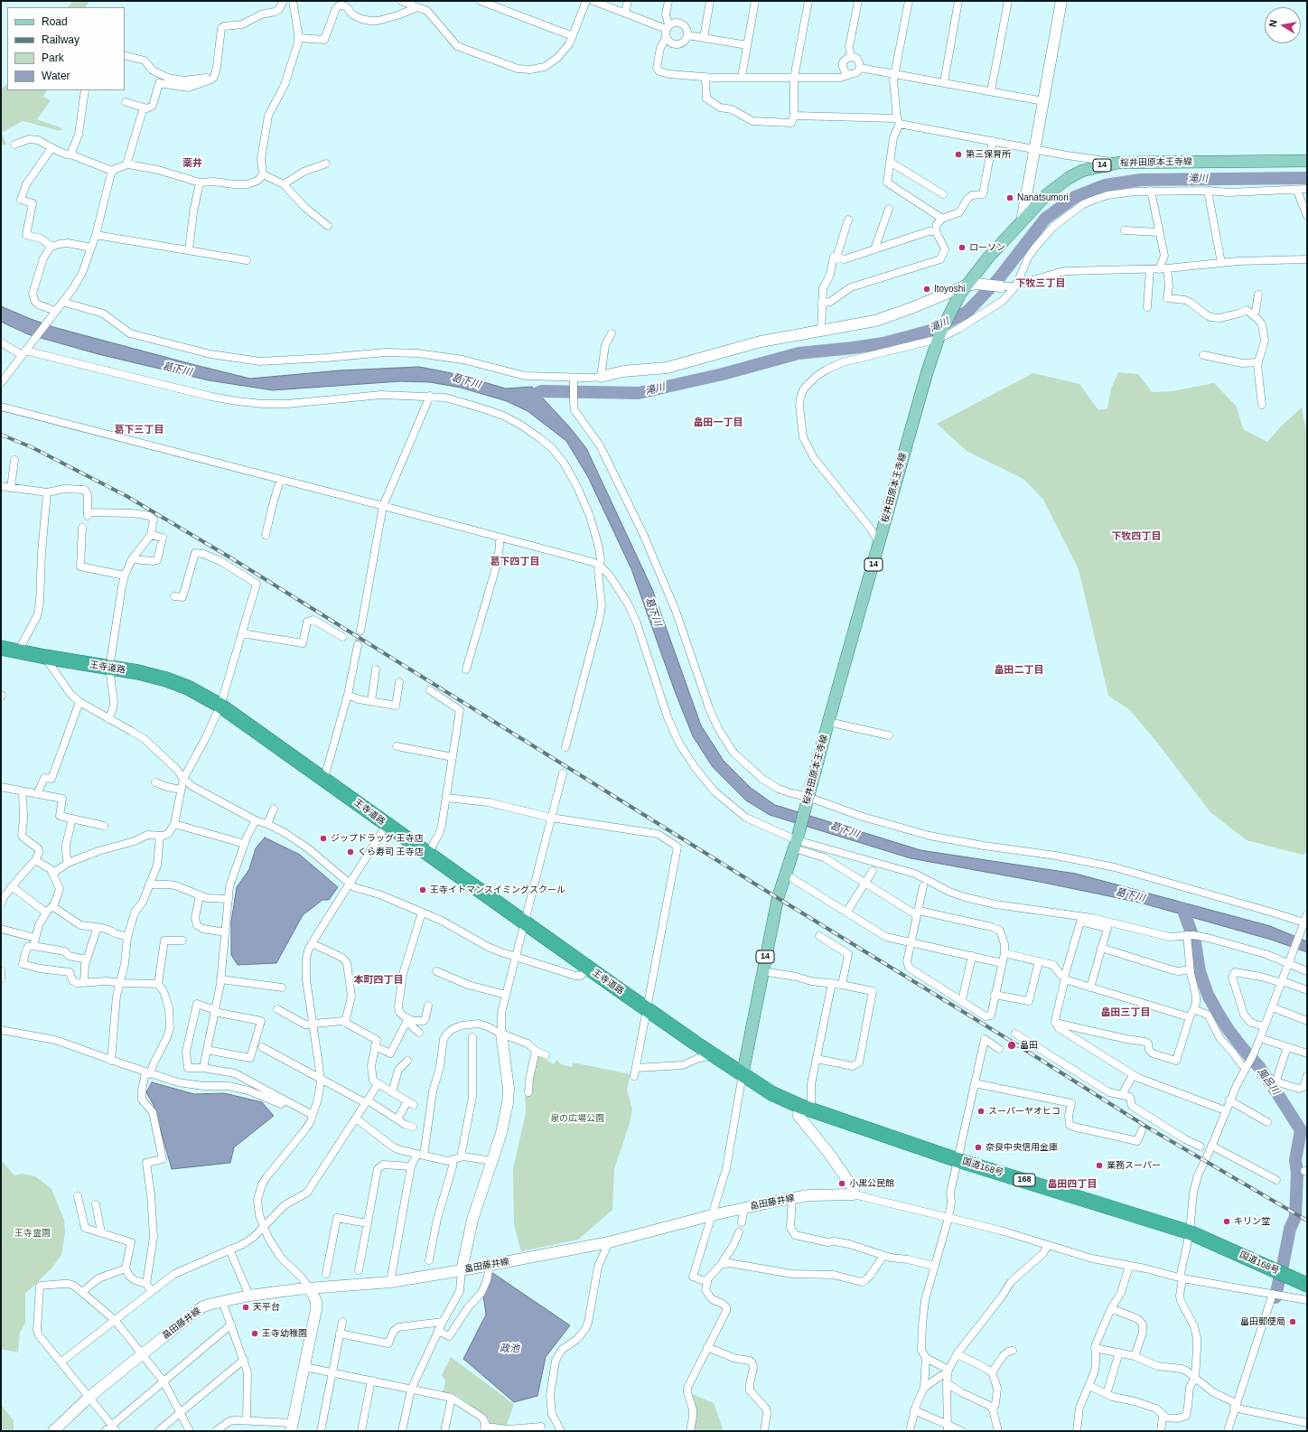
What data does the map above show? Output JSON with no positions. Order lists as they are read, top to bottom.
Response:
{
  "streets": {
    "highway": ["王寺道路", "国道168号", "168"],
    "main road": ["桜井田原本王寺線", "14"],
    "street": ["畠田藤井線"]
  },
  "crossings": [
    ["桜井田原本王寺線", "王寺道路"],
    ["桜井田原本王寺線", "国道168号"],
    ["王寺道路", "国道168号"]
  ],
  "districts": [
    "薬井",
    "下牧三丁目",
    "畠田一丁目",
    "葛下三丁目",
    "下牧四丁目",
    "葛下四丁目",
    "畠田二丁目",
    "本町四丁目",
    "畠田三丁目",
    "畠田四丁目"
  ],
  "water": [
    "滝川",
    "葛下川",
    "風呂川",
    "政池"
  ],
  "parks": ["泉の広場公園", "王寺霊園"],
  "places": [
    "第三保育所",
    "Nanatsumori",
    "ローソン",
    "Itoyoshi",
    "ジップドラッグ 王寺店",
    "くら寿司 王寺店",
    "王寺イトマンスイミングスクール",
    "畠田",
    "スーパーヤオヒコ",
    "奈良中央信用金庫",
    "業務スーパー",
    "小黒公民館",
    "キリン堂",
    "天平台",
    "畠田郵便局",
    "王寺幼稚園"
  ],
  "legend": [
    "Road",
    "Railway",
    "Park",
    "Water"
  ],
  "north": "left"
}
